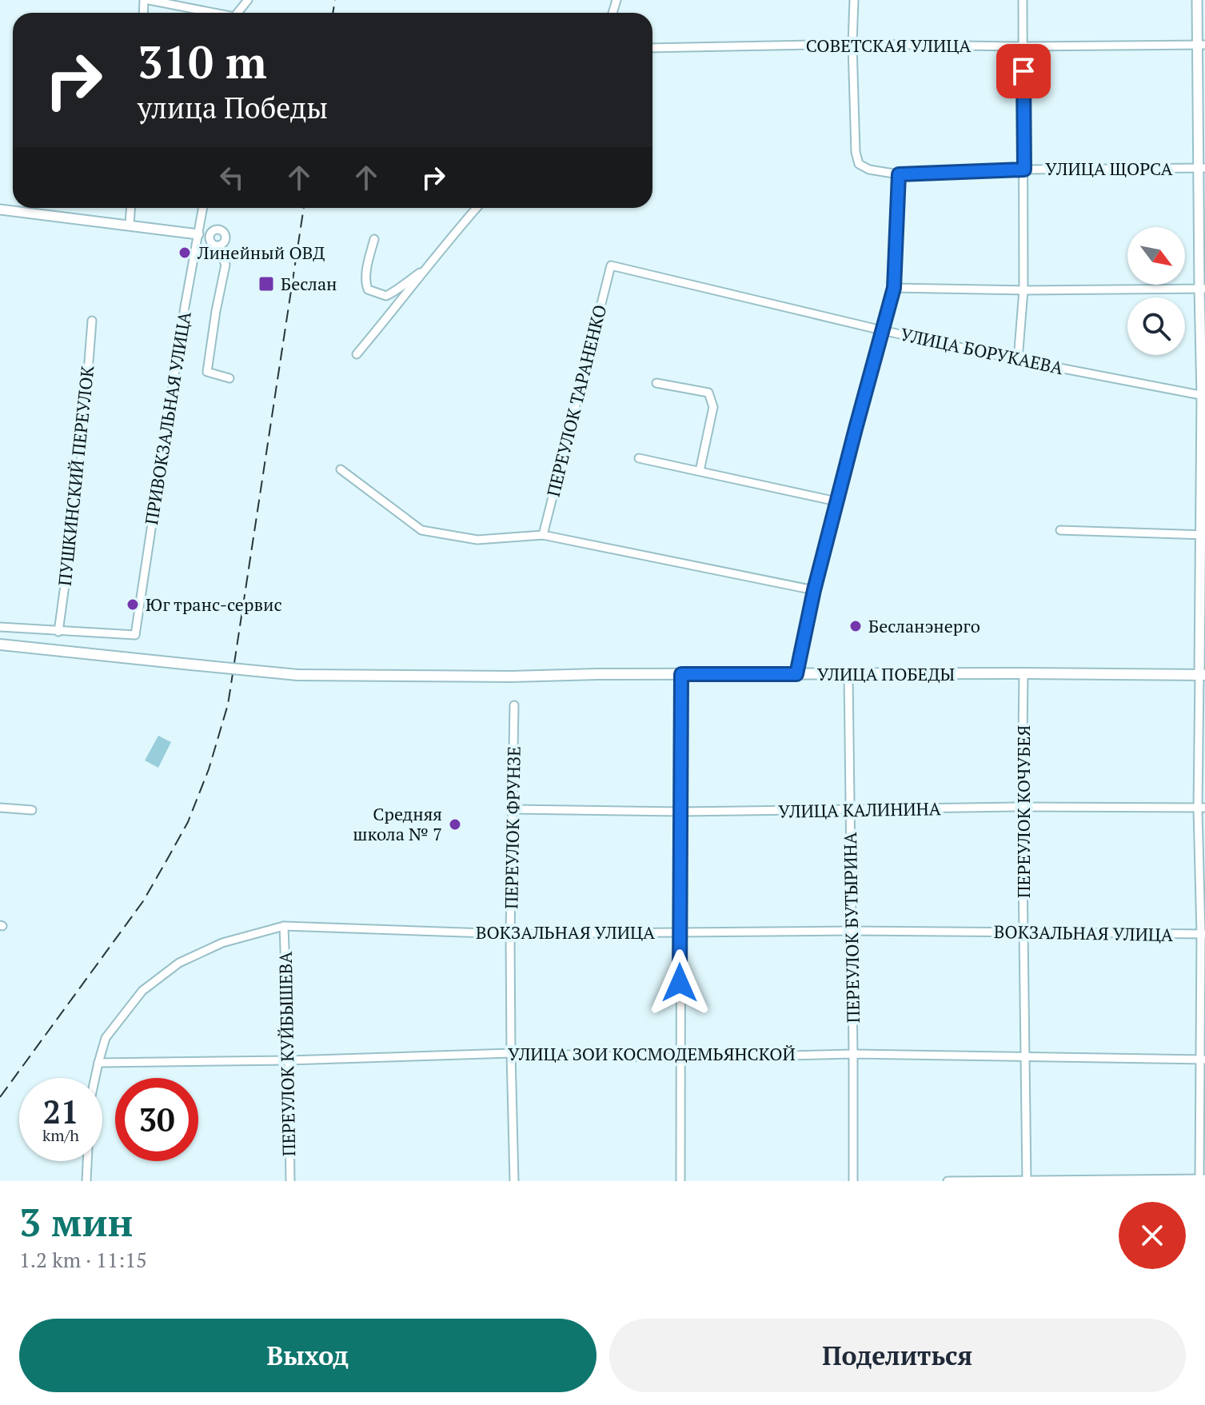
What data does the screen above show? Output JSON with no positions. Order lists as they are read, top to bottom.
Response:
{
  "streets": {
    "main road": ["УЛИЦА ПОБЕДЫ"],
    "street": [
      "СОВЕТСКАЯ УЛИЦА",
      "УЛИЦА ЩОРСА",
      "УЛИЦА БОРУКАЕВА",
      "ПЕРЕУЛОК ТАРАНЕНКО",
      "ПРИВОКЗАЛЬНАЯ УЛИЦА",
      "ПУШКИНСКИЙ ПЕРЕУЛОК",
      "УЛИЦА КАЛИНИНА",
      "ПЕРЕУЛОК КОЧУБЕЯ",
      "ПЕРЕУЛОК ФРУНЗЕ",
      "ПЕРЕУЛОК БУТЫРИНА",
      "ВОКЗАЛЬНАЯ УЛИЦА",
      "ПЕРЕУЛОК КУЙБЫШЕВА",
      "УЛИЦА ЗОИ КОСМОДЕМЬЯНСКОЙ"
    ]
  },
  "crossings": [
    ["СОВЕТСКАЯ УЛИЦА", "УЛИЦА ЩОРСА"],
    ["УЛИЦА БОРУКАЕВА", "ПЕРЕУЛОК ТАРАНЕНКО"],
    ["ПРИВОКЗАЛЬНАЯ УЛИЦА", "ПУШКИНСКИЙ ПЕРЕУЛОК"],
    ["УЛИЦА ПОБЕДЫ", "ПЕРЕУЛОК КОЧУБЕЯ"],
    ["УЛИЦА ПОБЕДЫ", "ПЕРЕУЛОК БУТЫРИНА"],
    ["УЛИЦА КАЛИНИНА", "ПЕРЕУЛОК КОЧУБЕЯ"],
    ["УЛИЦА КАЛИНИНА", "ПЕРЕУЛОК ФРУНЗЕ"],
    ["УЛИЦА КАЛИНИНА", "ПЕРЕУЛОК БУТЫРИНА"],
    ["ПЕРЕУЛОК КОЧУБЕЯ", "ВОКЗАЛЬНАЯ УЛИЦА"],
    ["ПЕРЕУЛОК КОЧУБЕЯ", "УЛИЦА ЗОИ КОСМОДЕМЬЯНСКОЙ"],
    ["ПЕРЕУЛОК ФРУНЗЕ", "ВОКЗАЛЬНАЯ УЛИЦА"],
    ["ПЕРЕУЛОК ФРУНЗЕ", "УЛИЦА ЗОИ КОСМОДЕМЬЯНСКОЙ"],
    ["ПЕРЕУЛОК БУТЫРИНА", "ВОКЗАЛЬНАЯ УЛИЦА"],
    ["ПЕРЕУЛОК БУТЫРИНА", "УЛИЦА ЗОИ КОСМОДЕМЬЯНСКОЙ"],
    ["ВОКЗАЛЬНАЯ УЛИЦА", "ПЕРЕУЛОК КУЙБЫШЕВА"],
    ["ВОКЗАЛЬНАЯ УЛИЦА", "УЛИЦА ЗОИ КОСМОДЕМЬЯНСКОЙ"],
    ["ПЕРЕУЛОК КУЙБЫШЕВА", "УЛИЦА ЗОИ КОСМОДЕМЬЯНСКОЙ"]
  ],
  "places": {
    "other": [
      "Линейный ОВД",
      "Юг транс-сервис",
      "Бесланэнерго",
      "Средняя школа № 7"
    ],
    "transit": ["Беслан"]
  },
  "north": "bottom right",
  "page": {
    "turn": ["310 m", "улица Победы"],
    "speed": "21 km/h",
    "limit": "30",
    "heading": ["3 мин", "1.2 km · 11:15"],
    "buttons": ["Выход", "Поделиться"]
  }
}
